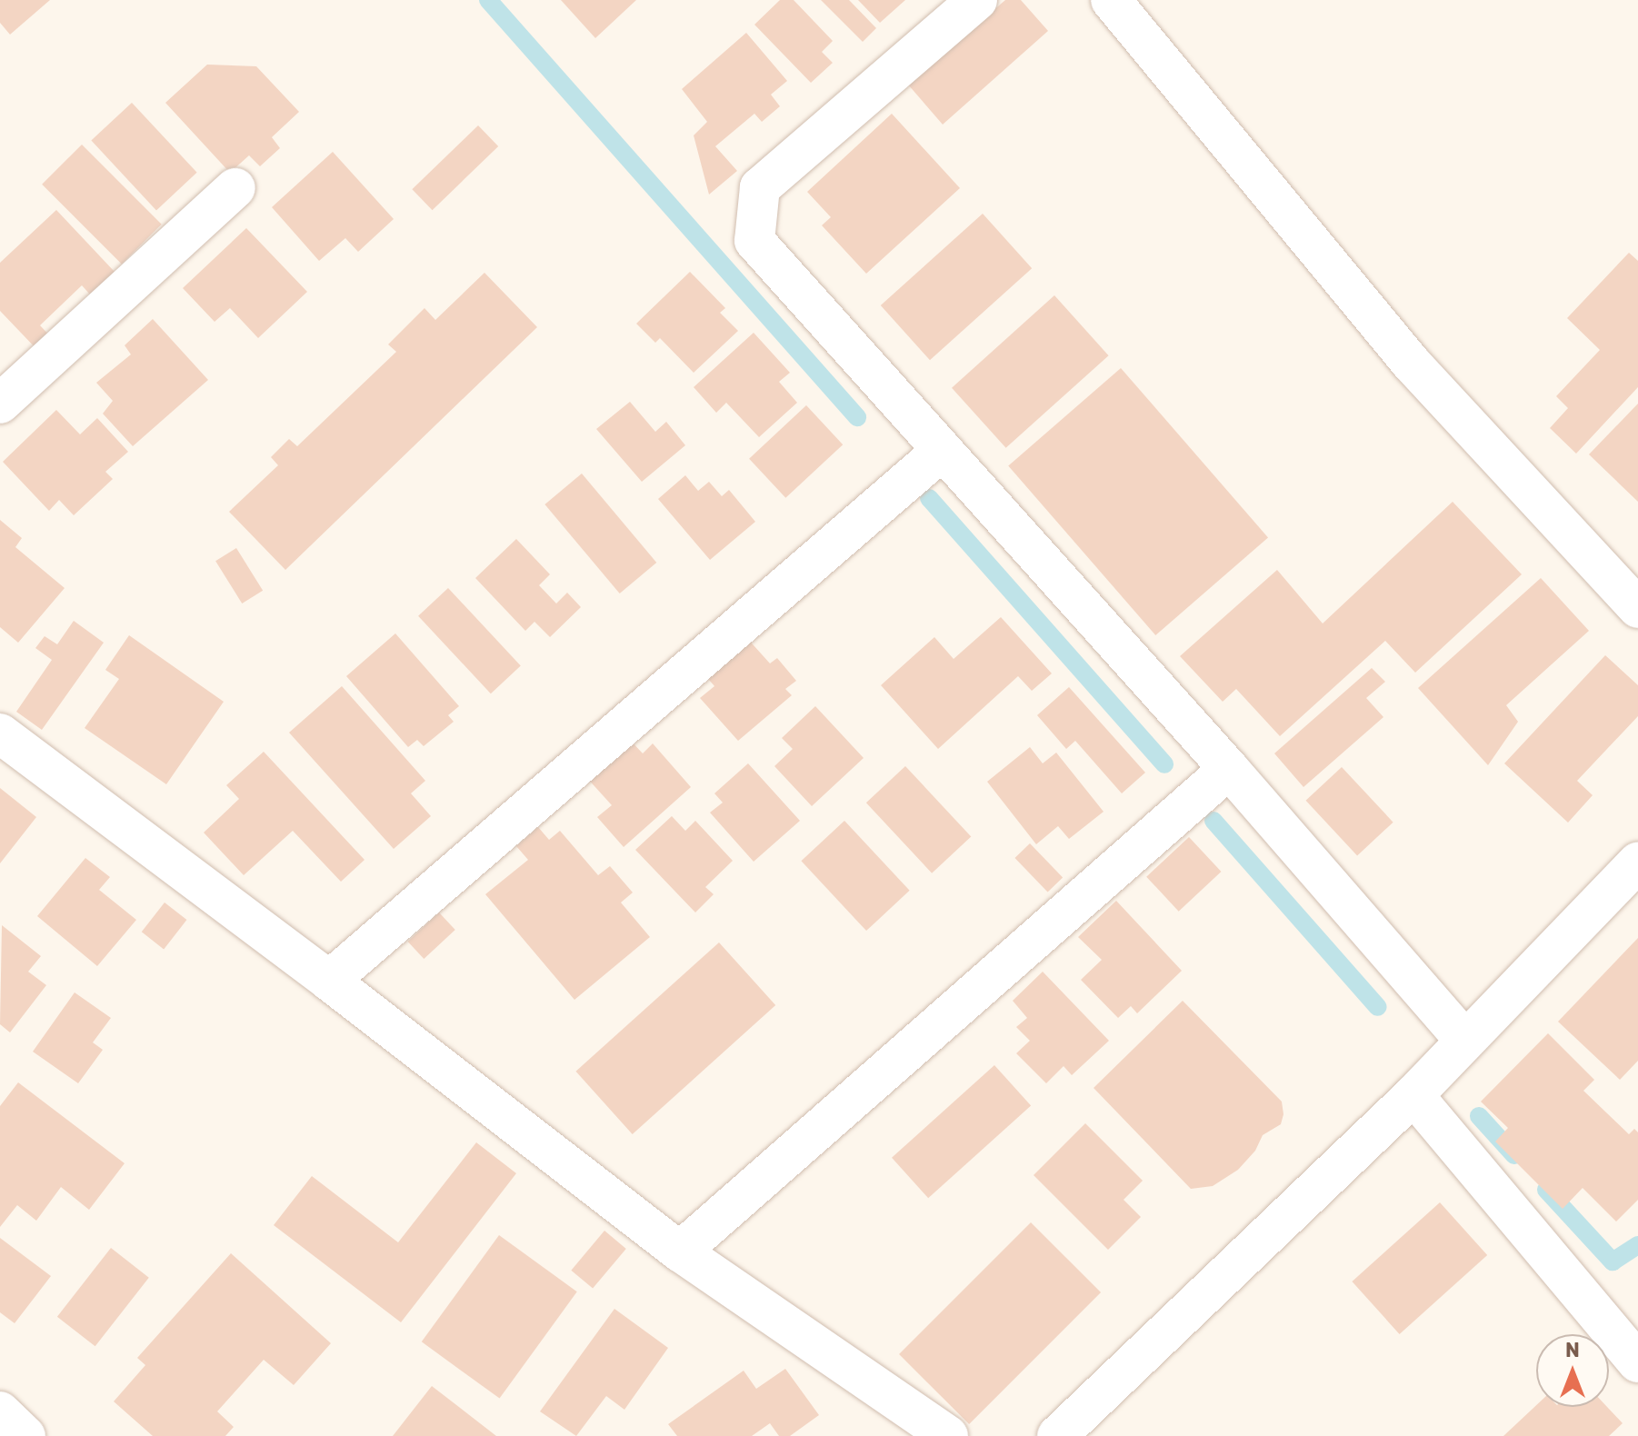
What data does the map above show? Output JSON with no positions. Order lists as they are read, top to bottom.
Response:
{
  "north": "top"
}
